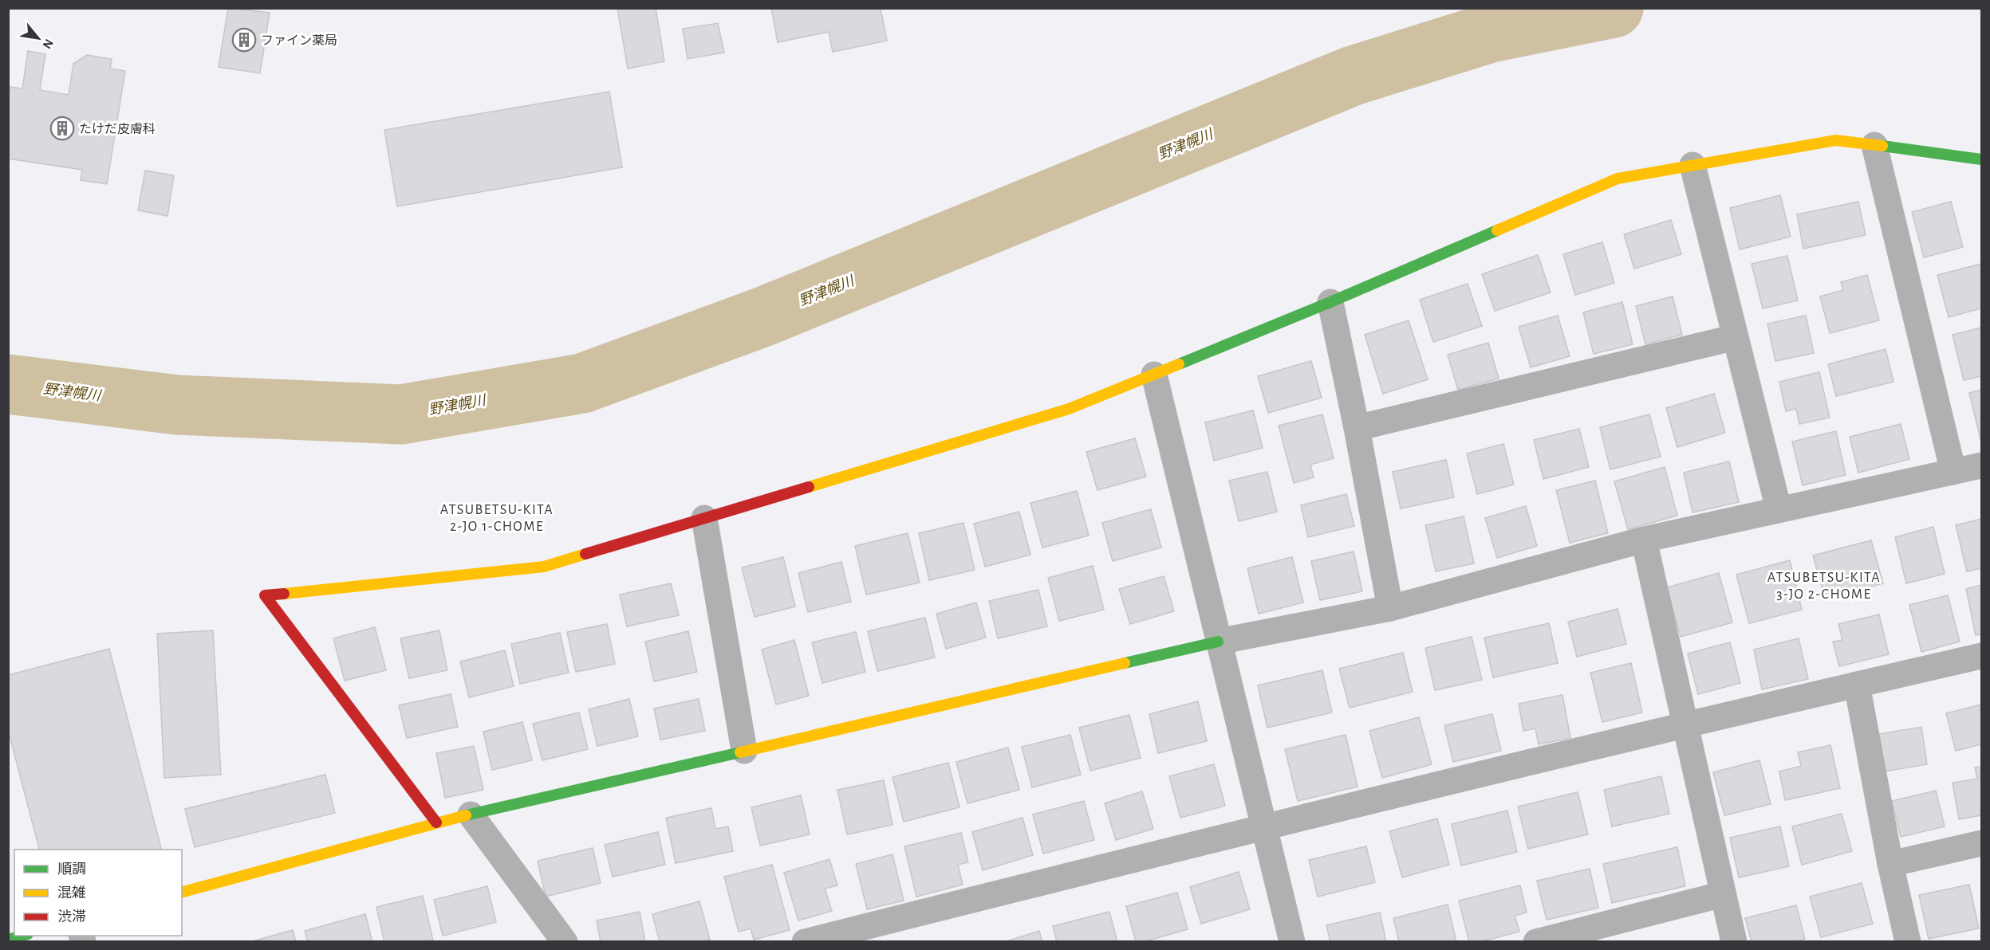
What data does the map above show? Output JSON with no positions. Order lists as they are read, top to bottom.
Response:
{
  "districts": ["ATSUBETSU-KITA 2-JO 1-CHOME", "ATSUBETSU-KITA 3-JO 2-CHOME"],
  "water": ["野津幌川"],
  "places": {
    "building": ["ファイン薬局", "たけだ皮膚科"]
  },
  "legend": ["順調", "混雑", "渋滞"],
  "north": "bottom right"
}
